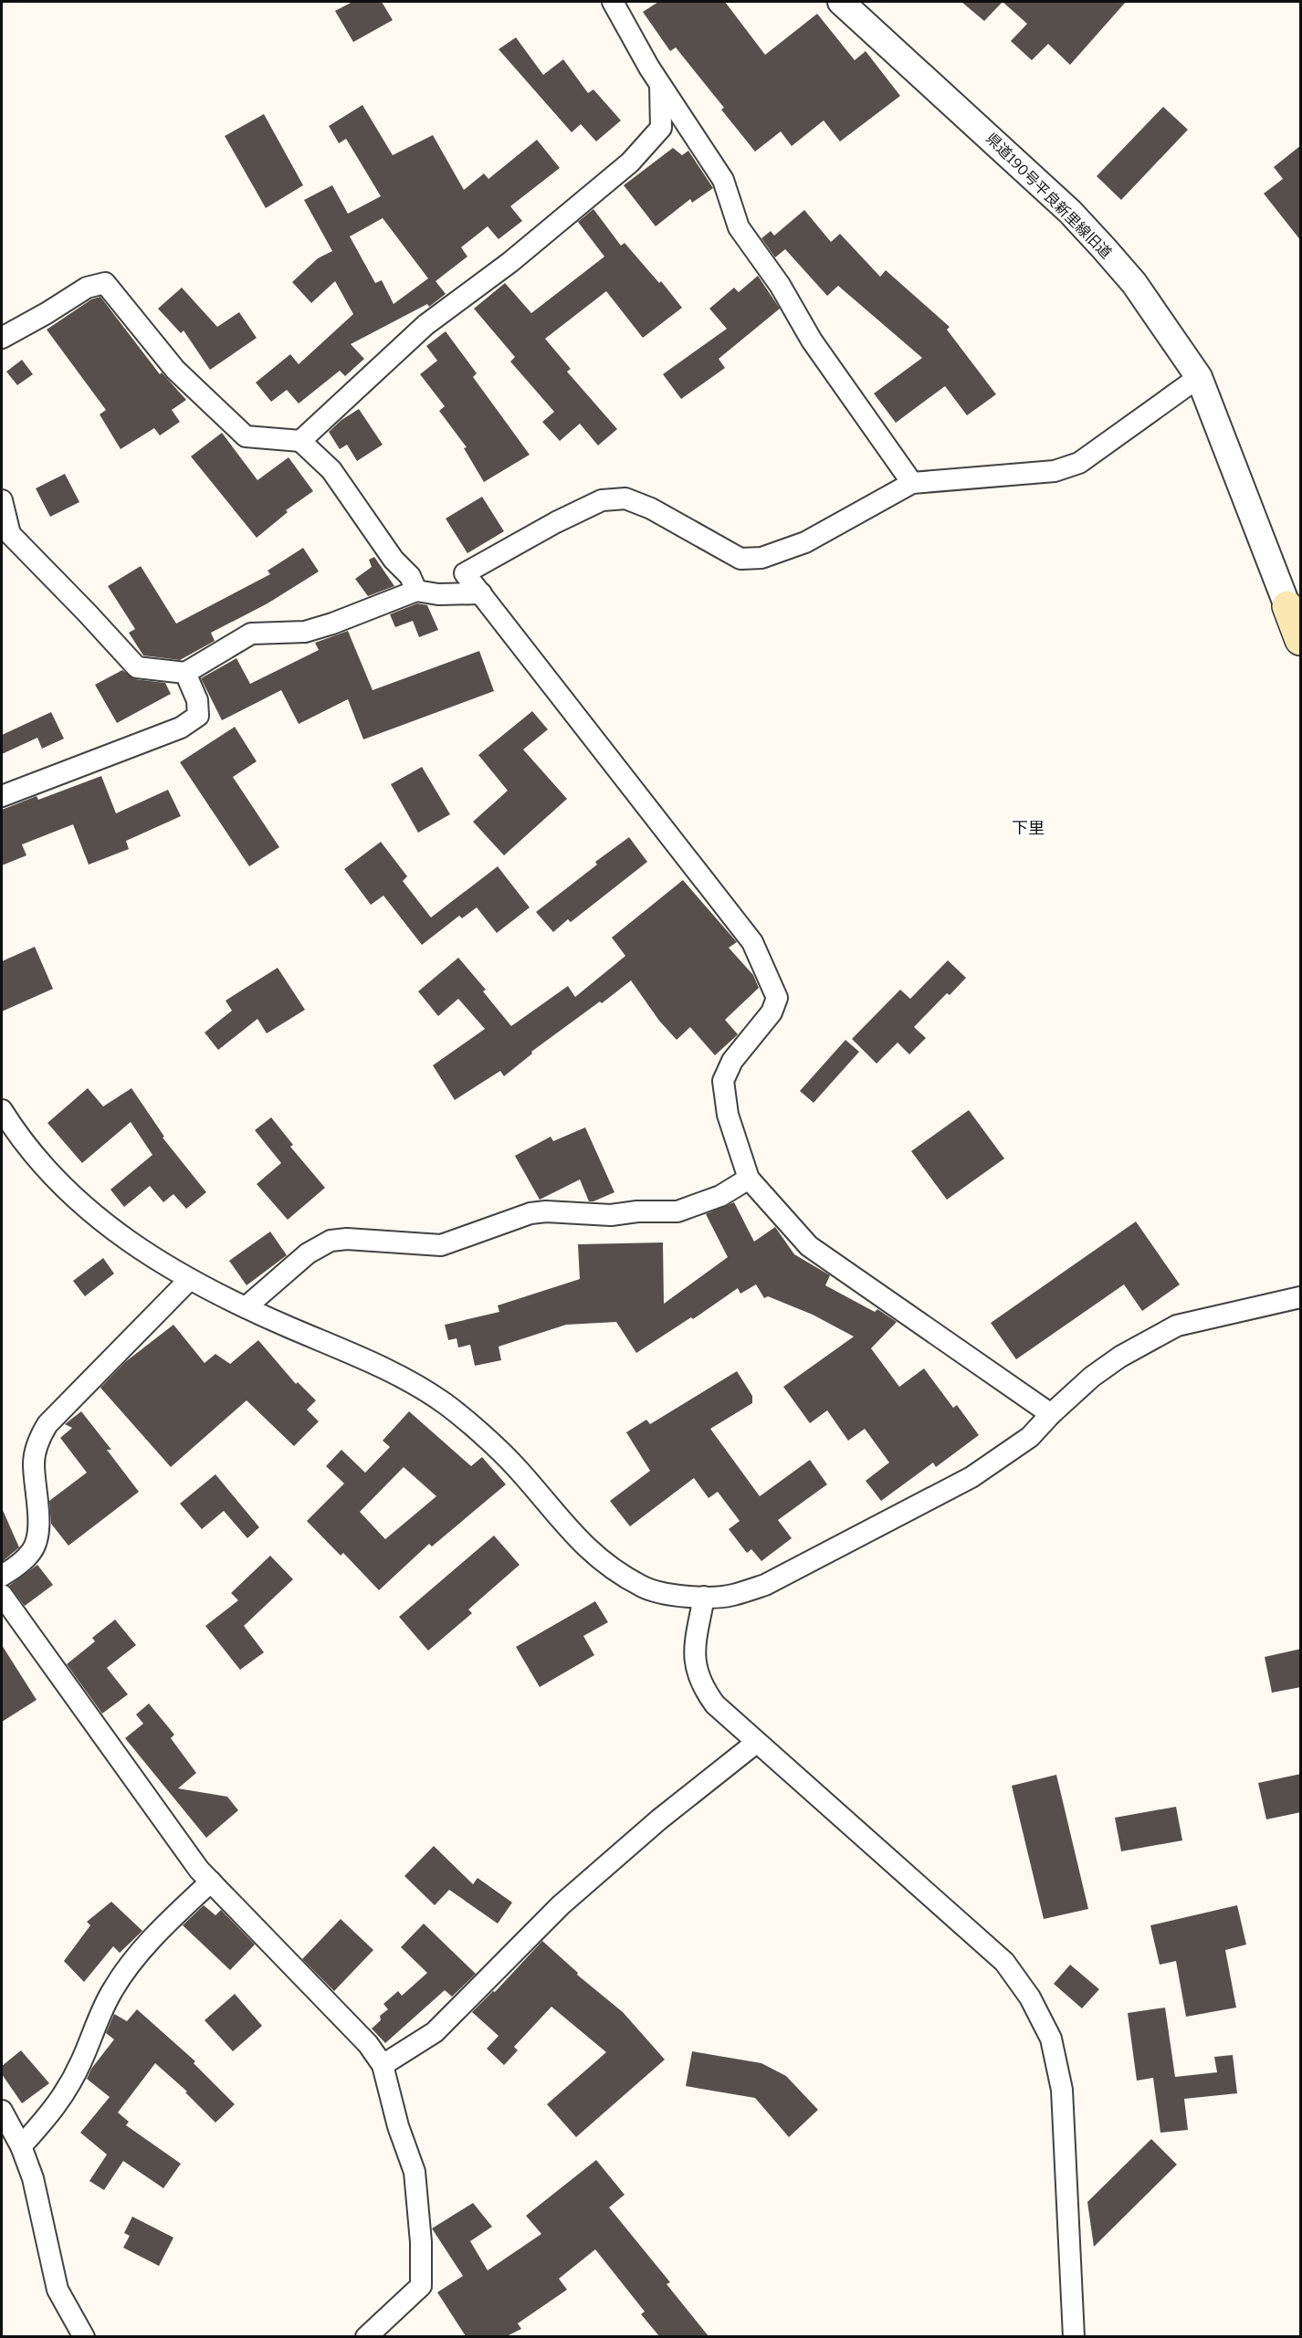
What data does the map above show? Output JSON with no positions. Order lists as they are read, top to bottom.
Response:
{
  "streets": {
    "street": ["県道190号平良新里線旧道"]
  },
  "districts": ["下里"]
}
